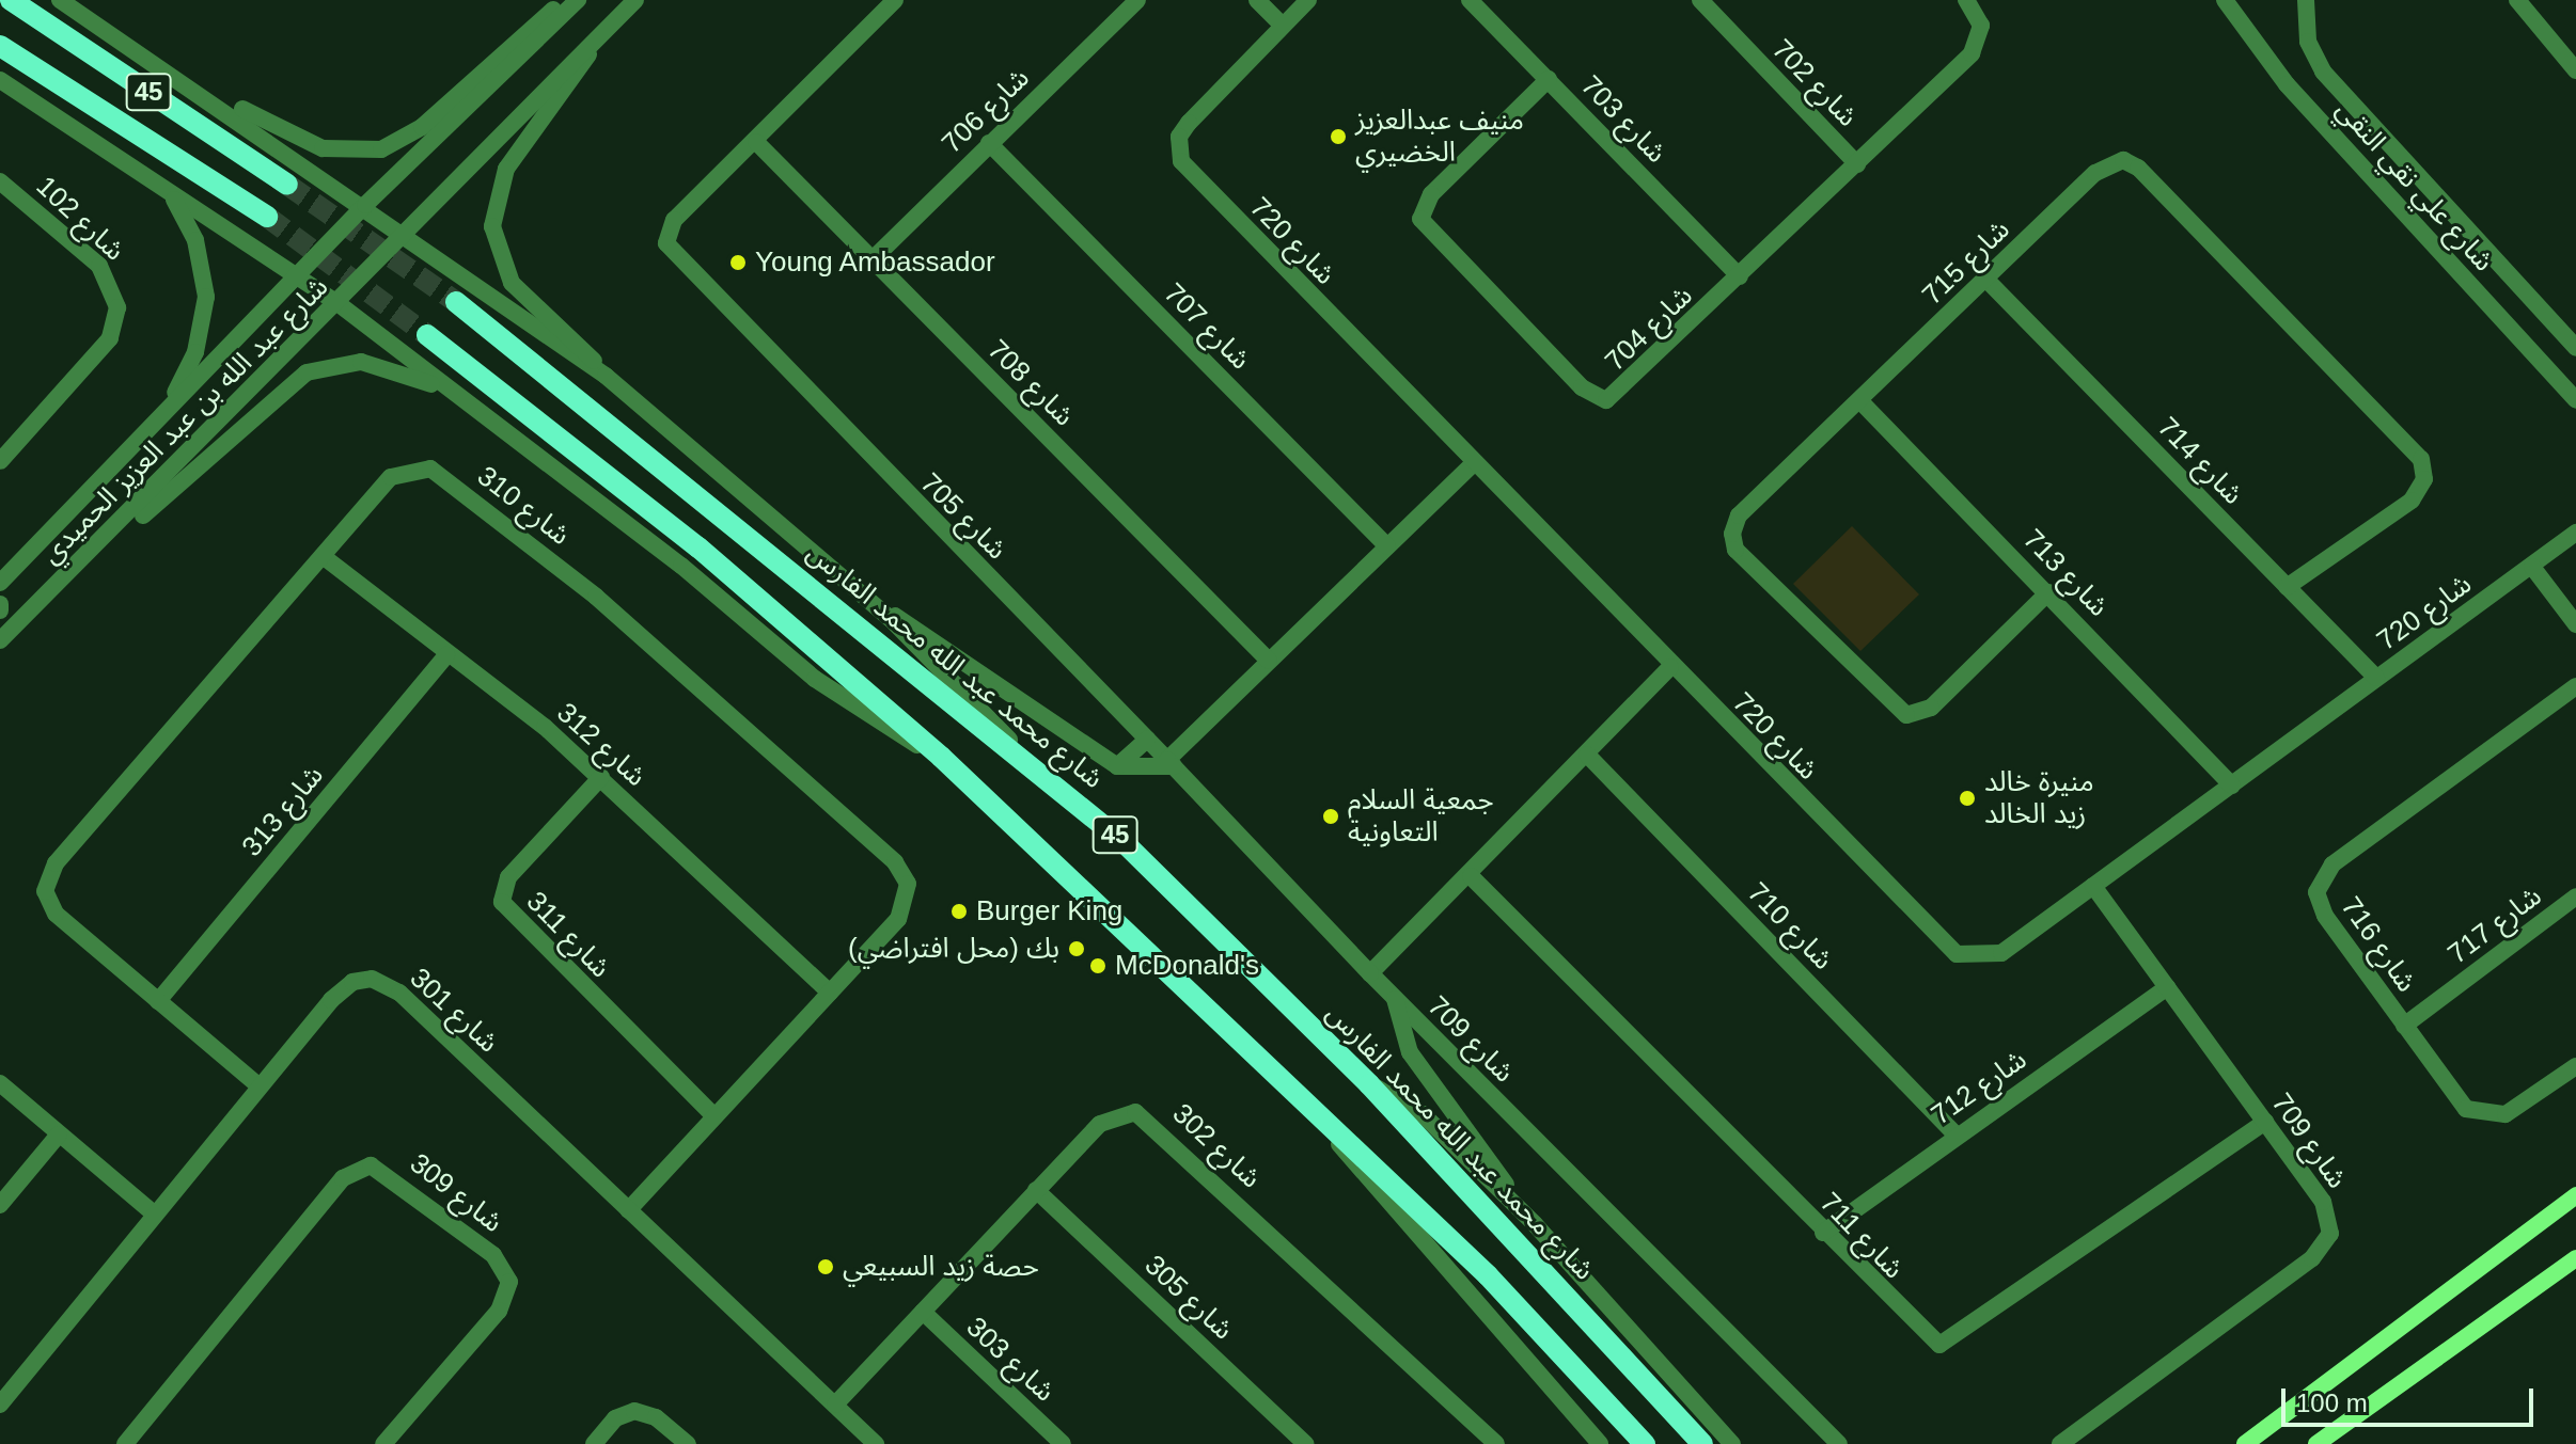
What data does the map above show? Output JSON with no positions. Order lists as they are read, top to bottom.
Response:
{
  "streets": {
    "main road": ["45", "شارع محمد عبد الله محمد الفارس"],
    "street": [
      "شارع 702",
      "شارع 706",
      "شارع 703",
      "شارع علي نقي النقي",
      "شارع 102",
      "شارع 720",
      "شارع 715",
      "شارع 707",
      "شارع 704",
      "شارع 708",
      "شارع عبد الله بن عبد العزيز الحميدي",
      "شارع 714",
      "شارع 310",
      "شارع 705",
      "شارع 713",
      "شارع 312",
      "شارع 313",
      "شارع 717",
      "شارع 710",
      "شارع 311",
      "شارع 716",
      "شارع 301",
      "شارع 709",
      "شارع 712",
      "شارع 302",
      "شارع 309",
      "شارع 711",
      "شارع 305",
      "شارع 303"
    ]
  },
  "crossings": [
    ["شارع 702", "شارع 704"],
    ["شارع 706", "شارع 707"],
    ["شارع 706", "شارع 708"],
    ["شارع 703", "شارع 704"],
    ["شارع 720", "شارع 714"],
    ["شارع 720", "شارع 713"],
    ["شارع 720", "شارع 709"],
    ["شارع 715", "شارع 714"],
    ["شارع 715", "شارع 713"],
    ["شارع 708", "شارع 705"],
    ["شارع 310", "شارع 312"],
    ["شارع 310", "شارع 313"],
    ["شارع 310", "شارع 311"],
    ["شارع 310", "شارع 301"],
    ["شارع 705", "شارع 709"],
    ["شارع 312", "شارع 313"],
    ["شارع 312", "شارع 311"],
    ["شارع 717", "شارع 716"],
    ["شارع 710", "شارع 712"],
    ["شارع 301", "شارع 302"],
    ["شارع 709", "شارع 712"],
    ["شارع 709", "شارع 711"],
    ["شارع 712", "شارع 711"],
    ["شارع 302", "شارع 305"],
    ["شارع 302", "شارع 303"]
  ],
  "places": [
    "منيف عبدالعزيز الخضيري",
    "Young Ambassador",
    "منيرة خالد زيد الخالد",
    "جمعية السلام التعاونية",
    "Burger King",
    "بك (محل افتراضي)",
    "McDonald's",
    "حصة زيد السبيعي"
  ],
  "scale_bar": "100 m"
}
